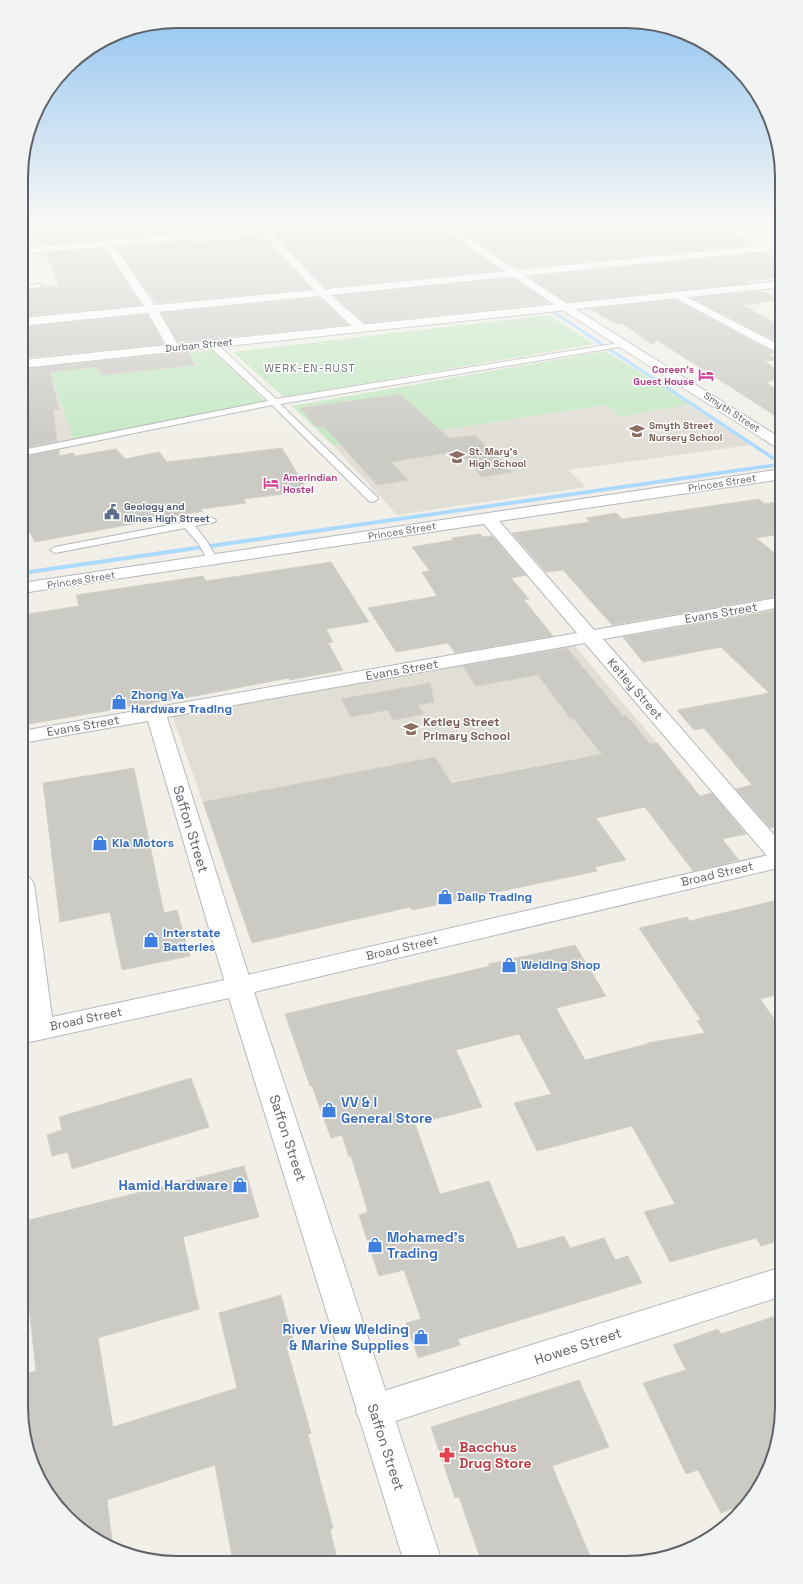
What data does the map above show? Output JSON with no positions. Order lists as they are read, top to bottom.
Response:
{
  "streets": {
    "street": [
      "Durban Street",
      "Smyth Street",
      "Princes Street",
      "Evans Street",
      "Ketley Street",
      "Saffon Street",
      "Broad Street",
      "Howes Street"
    ]
  },
  "crossings": [
    ["Durban Street", "Smyth Street"],
    ["Princes Street", "Ketley Street"],
    ["Evans Street", "Ketley Street"],
    ["Evans Street", "Saffon Street"],
    ["Saffon Street", "Broad Street"],
    ["Saffon Street", "Howes Street"]
  ],
  "districts": ["WERK-EN-RUST"],
  "places": {
    "hotel": ["Coreen's Guest House", "Amerindian Hostel"],
    "school or university": ["Smyth Street Nursery School", "St. Mary's High School", "Ketley Street Primary School"],
    "public building": ["Geology and Mines High Street"],
    "shop": [
      "Zhong Ya Hardware Trading",
      "Kia Motors",
      "Dalip Trading",
      "Interstate Batteries",
      "Welding Shop",
      "VV & I General Store",
      "Hamid Hardware",
      "Mohamed's Trading",
      "River View Welding & Marine Supplies"
    ],
    "pharmacy": ["Bacchus Drug Store"]
  }
}
